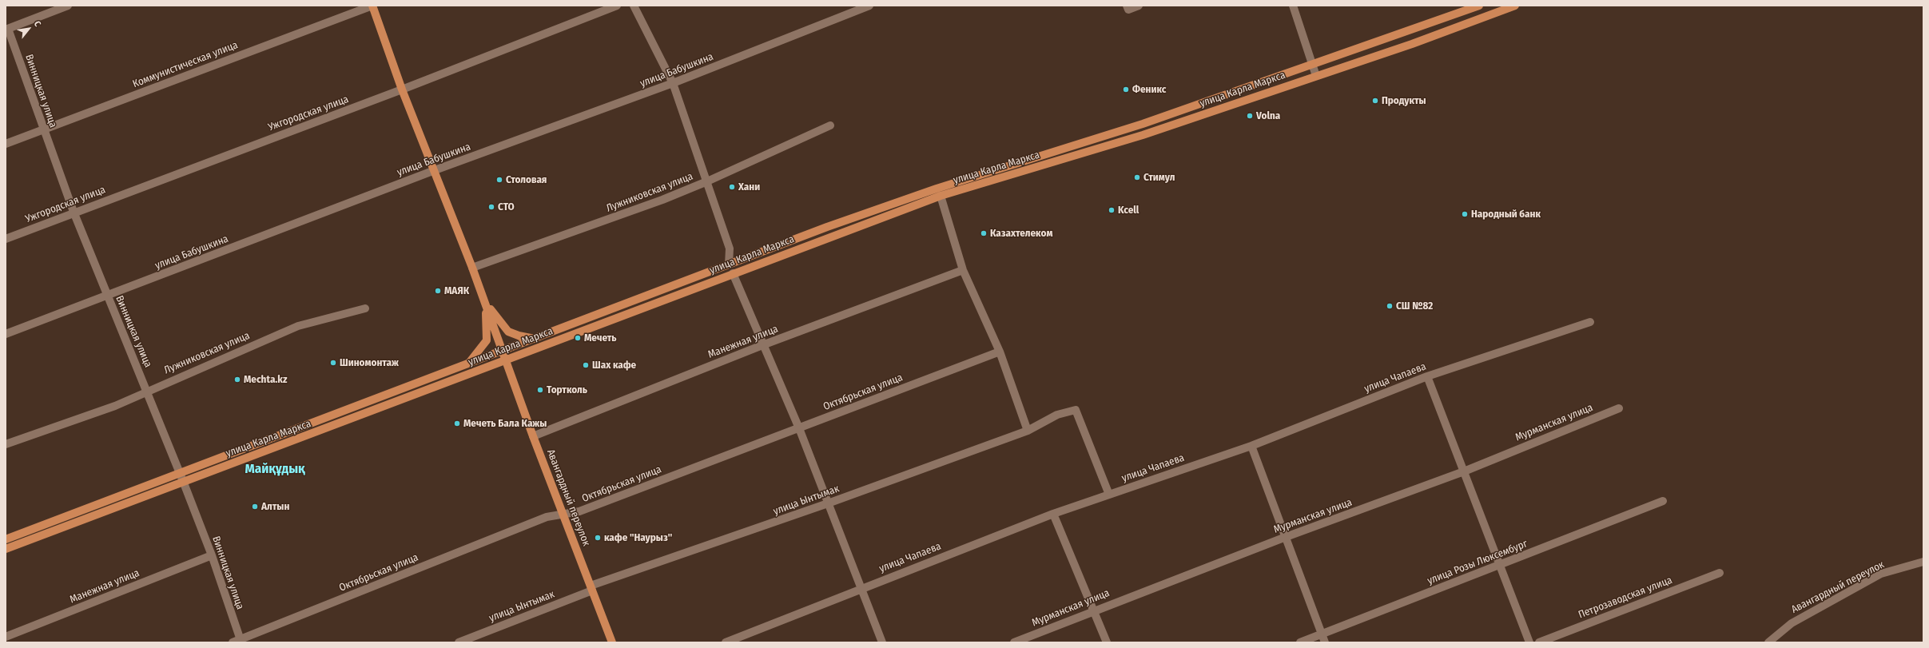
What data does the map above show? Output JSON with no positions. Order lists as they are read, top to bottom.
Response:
{
  "streets": {
    "main road": ["улица Карла Маркса", "Авангардный переулок"],
    "street": [
      "Коммунистическая улица",
      "улица Бабушкина",
      "Винницкая улица",
      "Ужгородская улица",
      "Лужниковская улица",
      "Манежная улица",
      "улица Чапаева",
      "Октябрьская улица",
      "Мурманская улица",
      "улица Ынтымак",
      "улица Розы Люксембург",
      "Петрозаводская улица"
    ]
  },
  "crossings": [
    ["Коммунистическая улица", "Винницкая улица"],
    ["улица Бабушкина", "Винницкая улица"],
    ["улица Карла Маркса", "Винницкая улица"],
    ["улица Карла Маркса", "Авангардный переулок"],
    ["Винницкая улица", "Ужгородская улица"],
    ["Винницкая улица", "Лужниковская улица"],
    ["Винницкая улица", "Манежная улица"],
    ["Винницкая улица", "Октябрьская улица"],
    ["Манежная улица", "Авангардный переулок"],
    ["улица Чапаева", "улица Ынтымак"],
    ["Октябрьская улица", "Авангардный переулок"],
    ["Авангардный переулок", "улица Ынтымак"]
  ],
  "districts": ["Майқұдық"],
  "places": [
    "Феникс",
    "Продукты",
    "Volna",
    "Стимул",
    "Столовая",
    "Хани",
    "СТО",
    "Kcell",
    "Народный банк",
    "Казахтелеком",
    "МАЯК",
    "СШ №82",
    "Мечеть",
    "Шиномонтаж",
    "Шах кафе",
    "Mechta.kz",
    "Тортколь",
    "Мечеть Бала Кажы",
    "Алтын",
    "кафе \"Наурыз\""
  ],
  "north": "top right"
}
